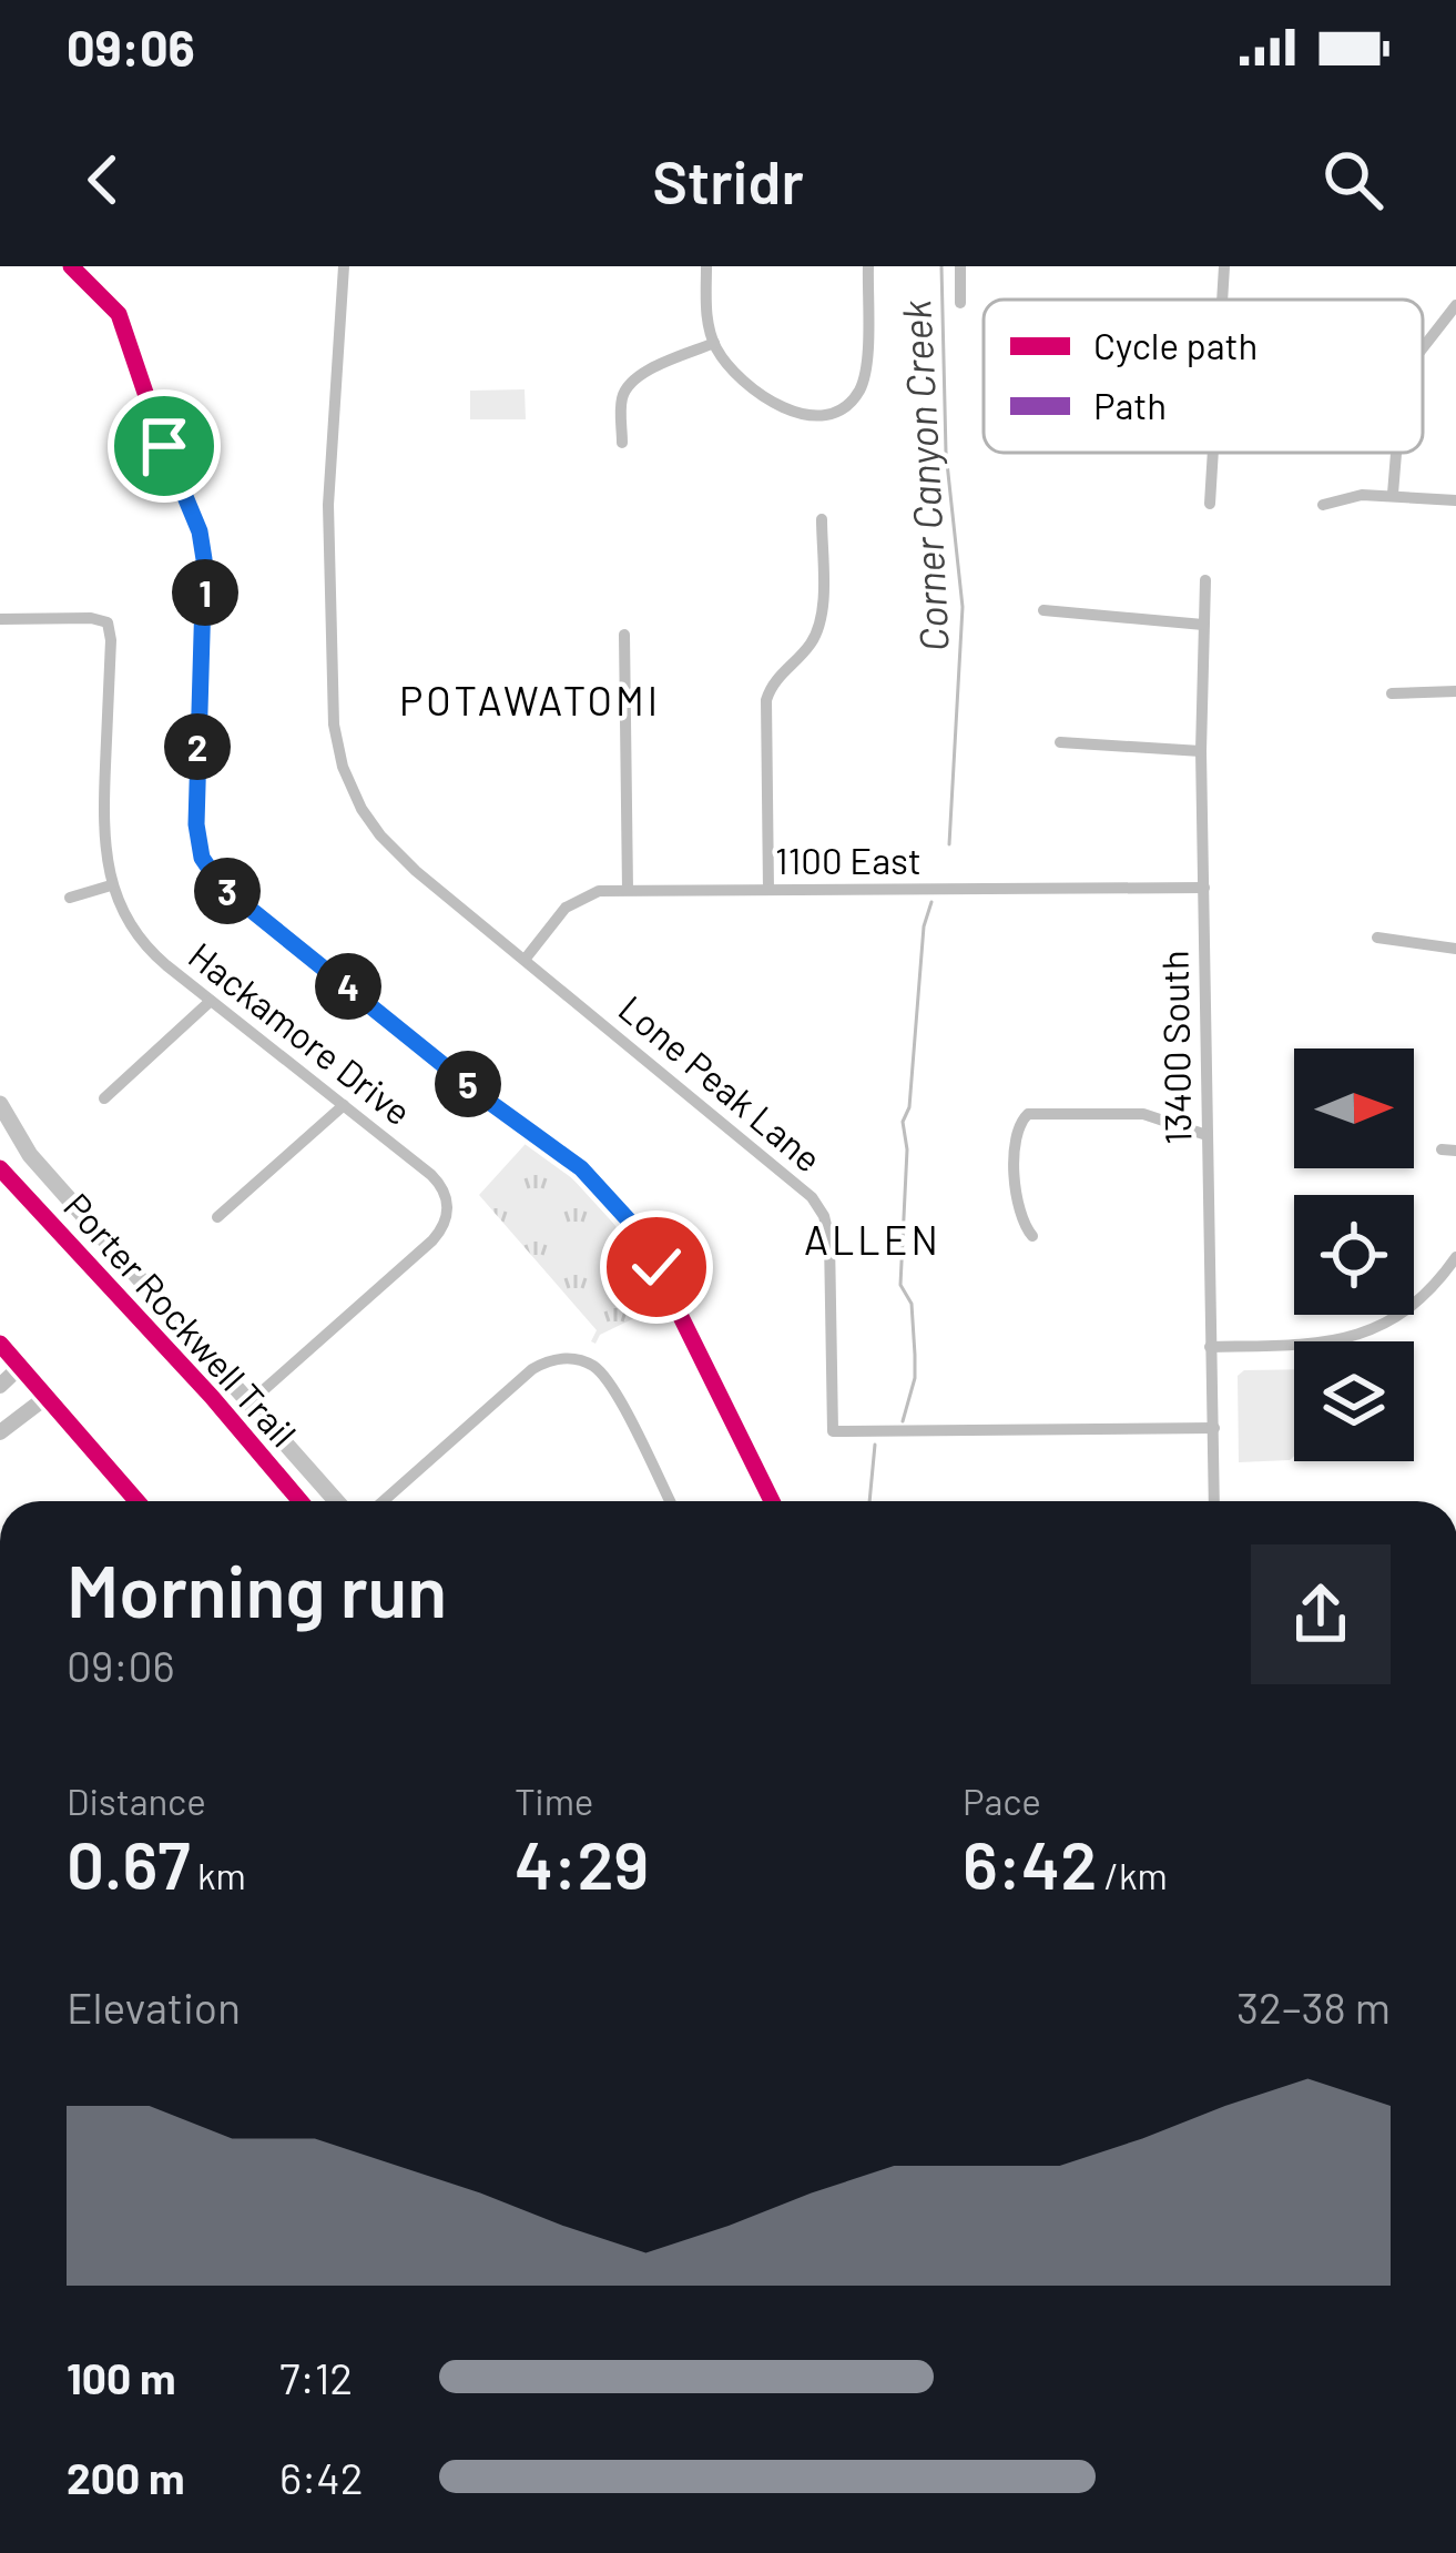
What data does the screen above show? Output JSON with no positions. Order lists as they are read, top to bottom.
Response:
{
  "streets": {
    "street": [
      "1100 East",
      "Hackamore Drive",
      "13400 South",
      "Lone Peak Lane"
    ],
    "cycle path": ["Porter Rockwell Trail"]
  },
  "crossings": [
    ["1100 East", "13400 South"],
    ["1100 East", "Lone Peak Lane"],
    ["13400 South", "Lone Peak Lane"]
  ],
  "districts": ["POTAWATOMI", "ALLEN"],
  "water": ["Corner Canyon Creek"],
  "legend": ["Cycle path", "Path"],
  "north": "right",
  "page": {
    "status": "09:06",
    "header": "Stridr",
    "pins": [
      "1",
      "2",
      "3",
      "4",
      "5"
    ],
    "heading": ["Morning run", "09:06"],
    "stats": [
      ["Distance", "0.67 km"],
      ["Time", "4:29"],
      ["Pace", "6:42 /km"]
    ],
    "chart": ["Elevation", "32–38 m"],
    "list": [
      {
        "name": "100 m",
        "note": "7:12"
      },
      {
        "name": "200 m",
        "note": "6:42"
      }
    ]
  }
}
